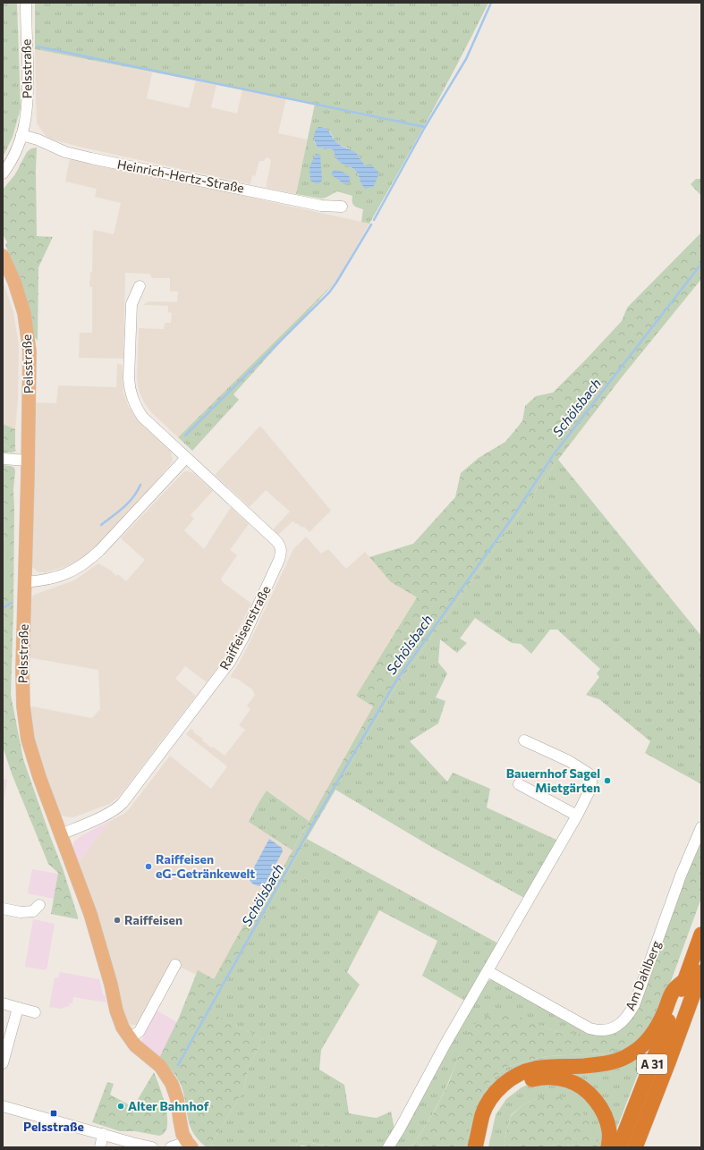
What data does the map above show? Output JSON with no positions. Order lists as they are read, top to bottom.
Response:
{
  "streets": {
    "highway": ["A 31"],
    "main road": ["Pelsstraße"],
    "street": ["Heinrich-Hertz-Straße", "Raiffeisenstraße", "Am Dahlberg"]
  },
  "crossings": [
    ["Pelsstraße", "Heinrich-Hertz-Straße"],
    ["Pelsstraße", "Raiffeisenstraße"]
  ],
  "water": ["Schölsbach"],
  "places": {
    "other": [
      "Bauernhof Sagel Mietgärten",
      "Raiffeisen eG-Getränkewelt",
      "Raiffeisen",
      "Alter Bahnhof"
    ],
    "transit": ["Pelsstraße"]
  }
}
